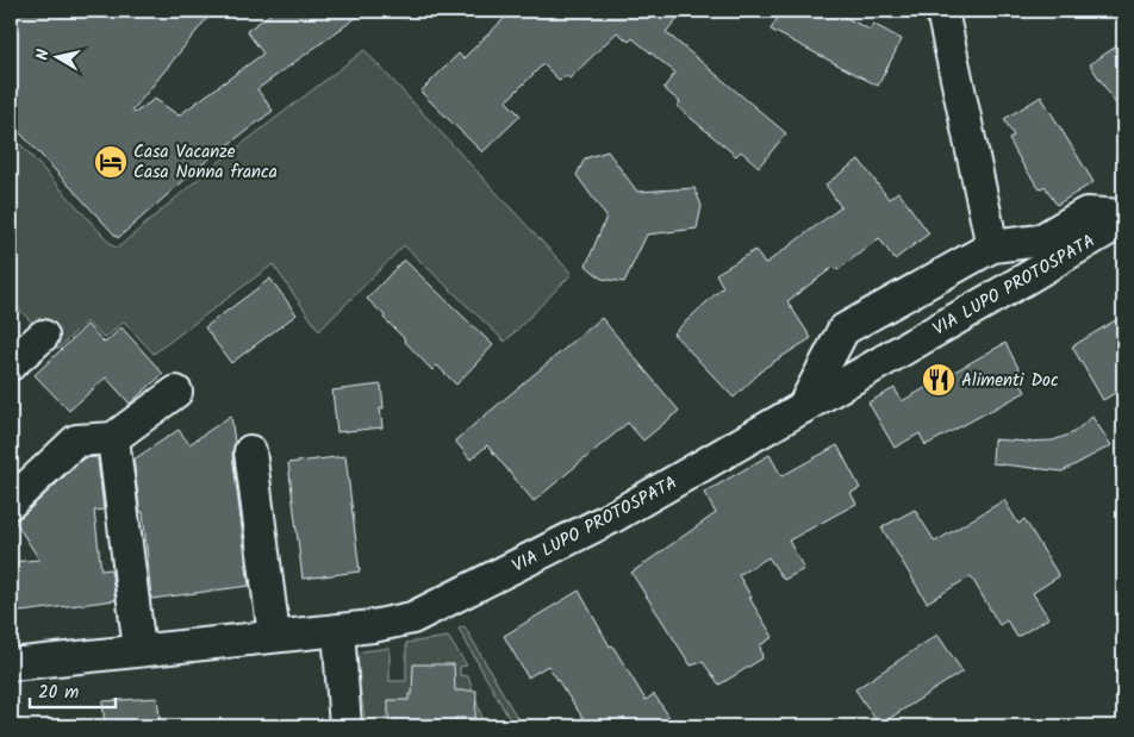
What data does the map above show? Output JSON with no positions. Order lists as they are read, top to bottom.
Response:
{
  "streets": {
    "street": ["VIA LUPO PROTOSPATA"]
  },
  "places": {
    "hotel": ["Casa Vacanze Casa Nonna franca"],
    "restaurant": ["Alimenti Doc"]
  },
  "scale_bar": "20 m",
  "north": "left"
}
